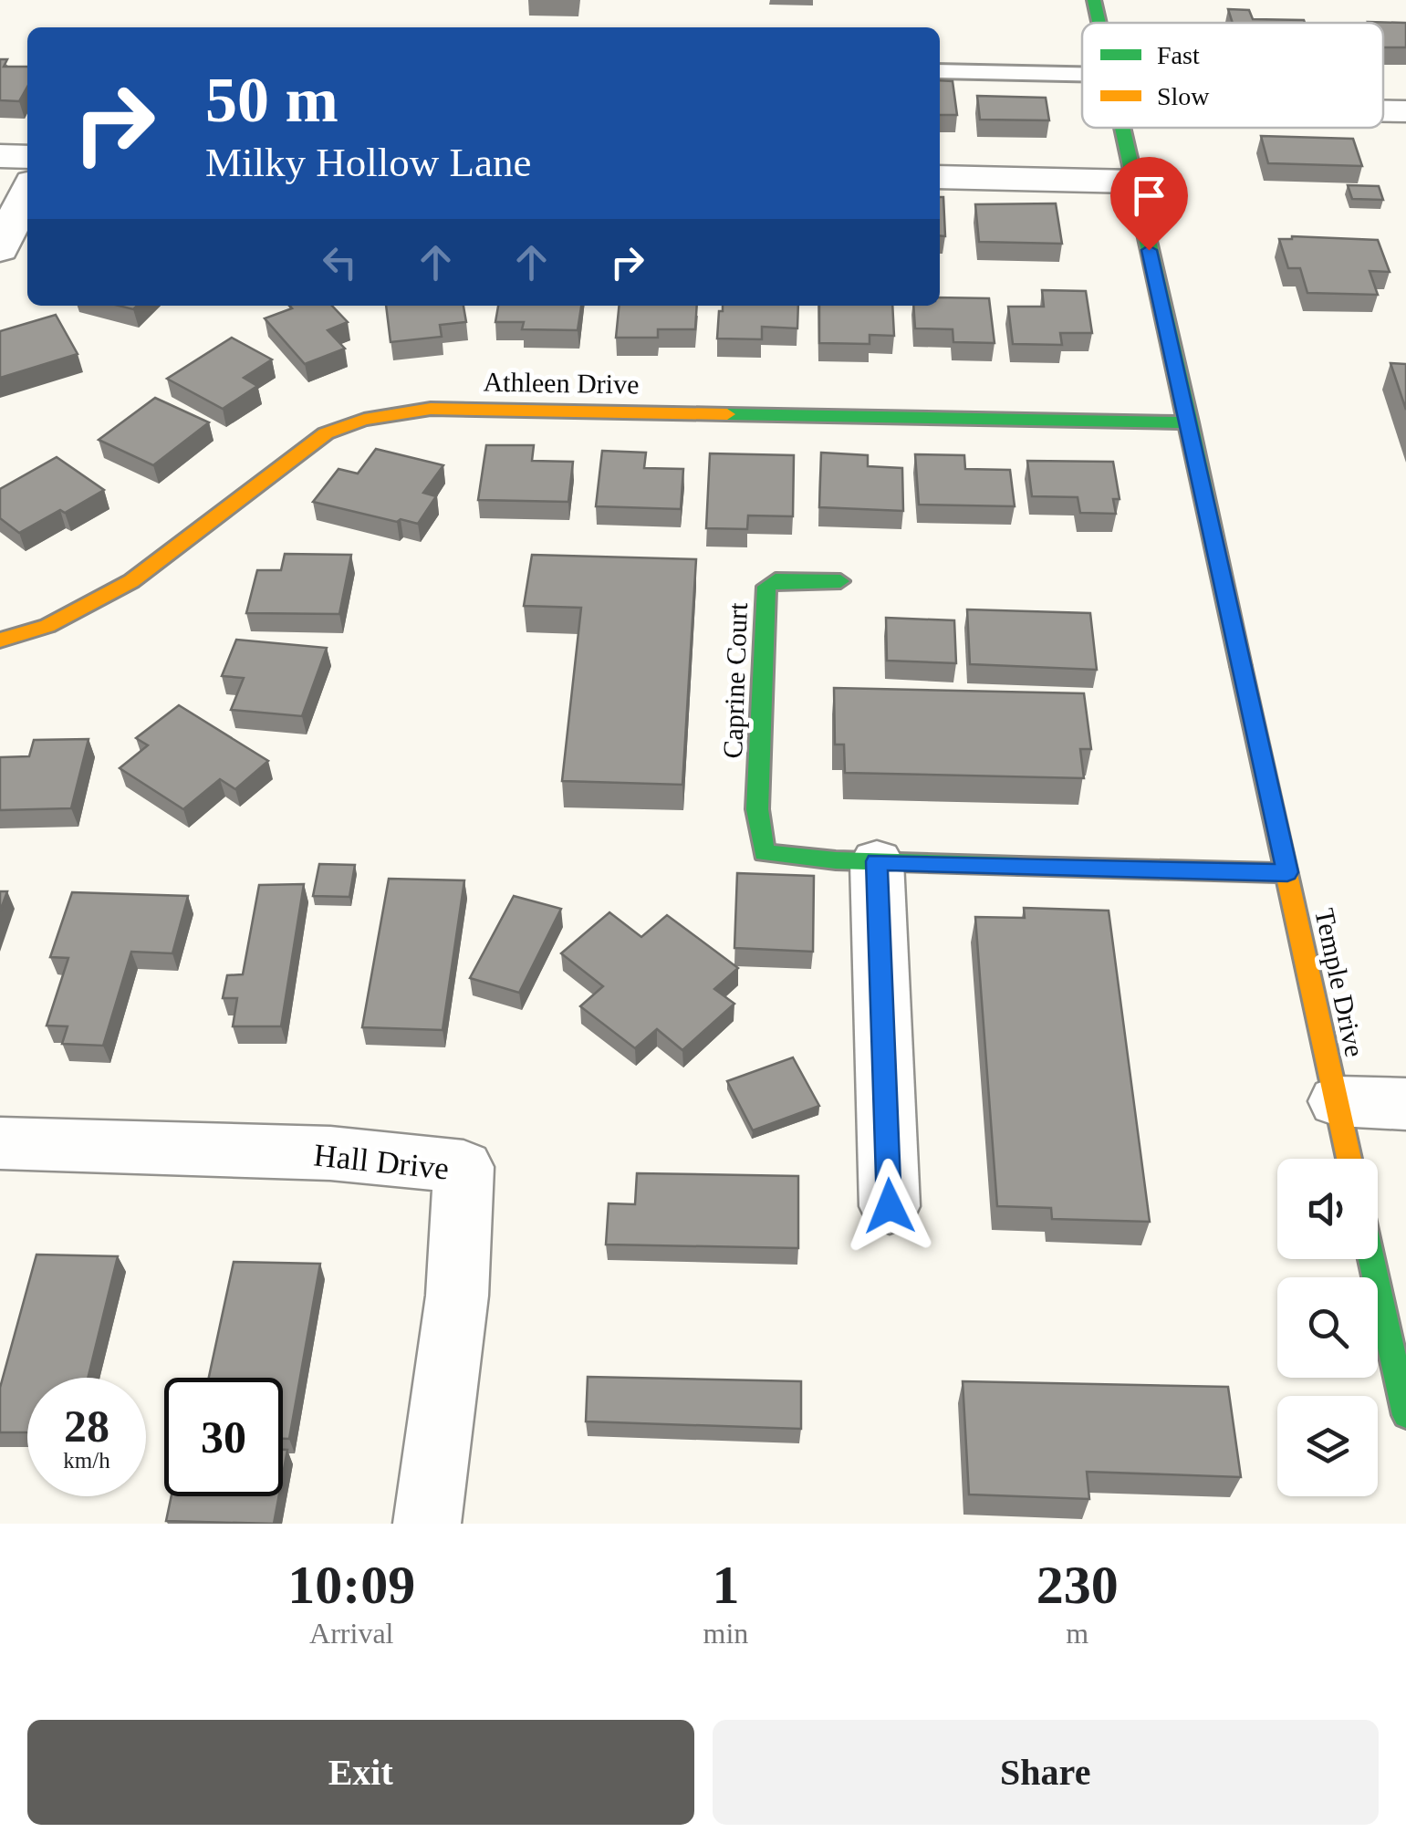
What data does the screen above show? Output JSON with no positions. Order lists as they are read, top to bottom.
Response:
{
  "streets": {
    "street": [
      "Athleen Drive",
      "Caprine Court",
      "Temple Drive",
      "Hall Drive"
    ]
  },
  "crossings": [
    ["Athleen Drive", "Temple Drive"]
  ],
  "legend": ["Fast", "Slow"],
  "page": {
    "turn": ["50 m", "Milky Hollow Lane"],
    "speed": "28 km/h",
    "limit": "30",
    "eta": [
      "10:09",
      "Arrival",
      "1",
      "min",
      "230",
      "m"
    ],
    "buttons": ["Exit", "Share"]
  }
}
